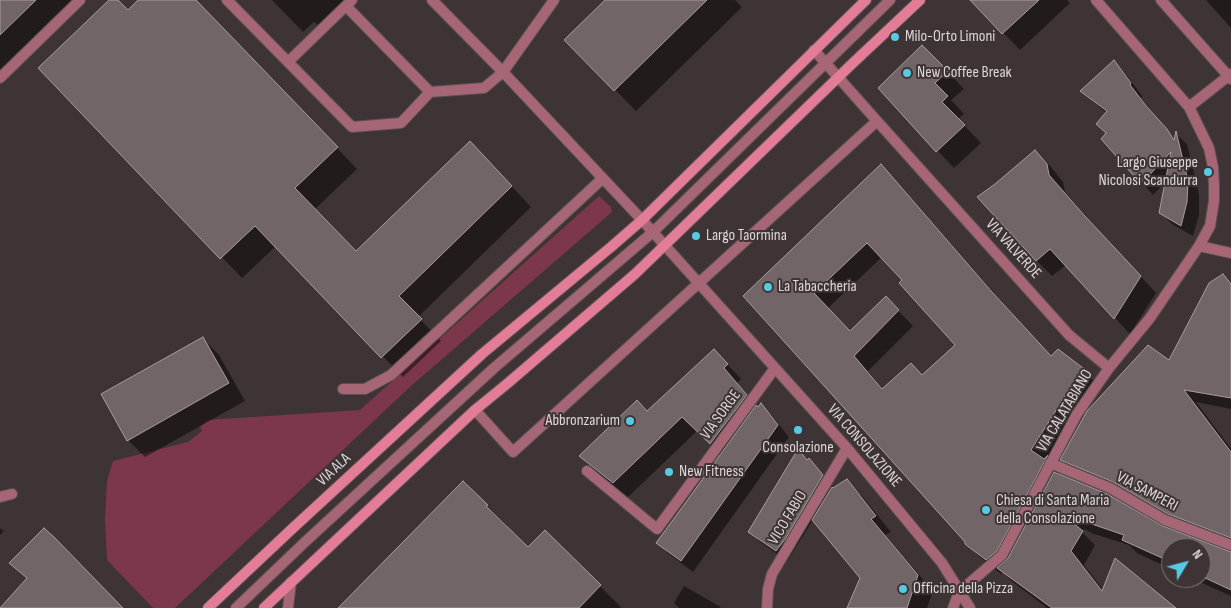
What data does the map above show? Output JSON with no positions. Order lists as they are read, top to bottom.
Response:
{
  "streets": {
    "main road": ["VIA ALA"],
    "street": [
      "VIA VALVERDE",
      "VIA CALATABIANO",
      "VIA SORGE",
      "VIA CONSOLAZIONE",
      "VIA SAMPERI",
      "VICO FABIO"
    ]
  },
  "crossings": [
    ["VIA VALVERDE", "VIA CALATABIANO"],
    ["VIA VALVERDE", "VIA ALA"],
    ["VIA CALATABIANO", "VIA CONSOLAZIONE"],
    ["VIA CALATABIANO", "VIA SAMPERI"],
    ["VIA SORGE", "VIA CONSOLAZIONE"],
    ["VIA CONSOLAZIONE", "VIA ALA"],
    ["VIA CONSOLAZIONE", "VICO FABIO"]
  ],
  "places": [
    "Milo-Orto Limoni",
    "New Coffee Break",
    "Largo Giuseppe Nicolosi Scandurra",
    "Largo Taormina",
    "La Tabaccheria",
    "Abbronzarium",
    "Consolazione",
    "New Fitness",
    "Chiesa di Santa Maria della Consolazione",
    "Officina della Pizza"
  ],
  "north": "top right"
}
